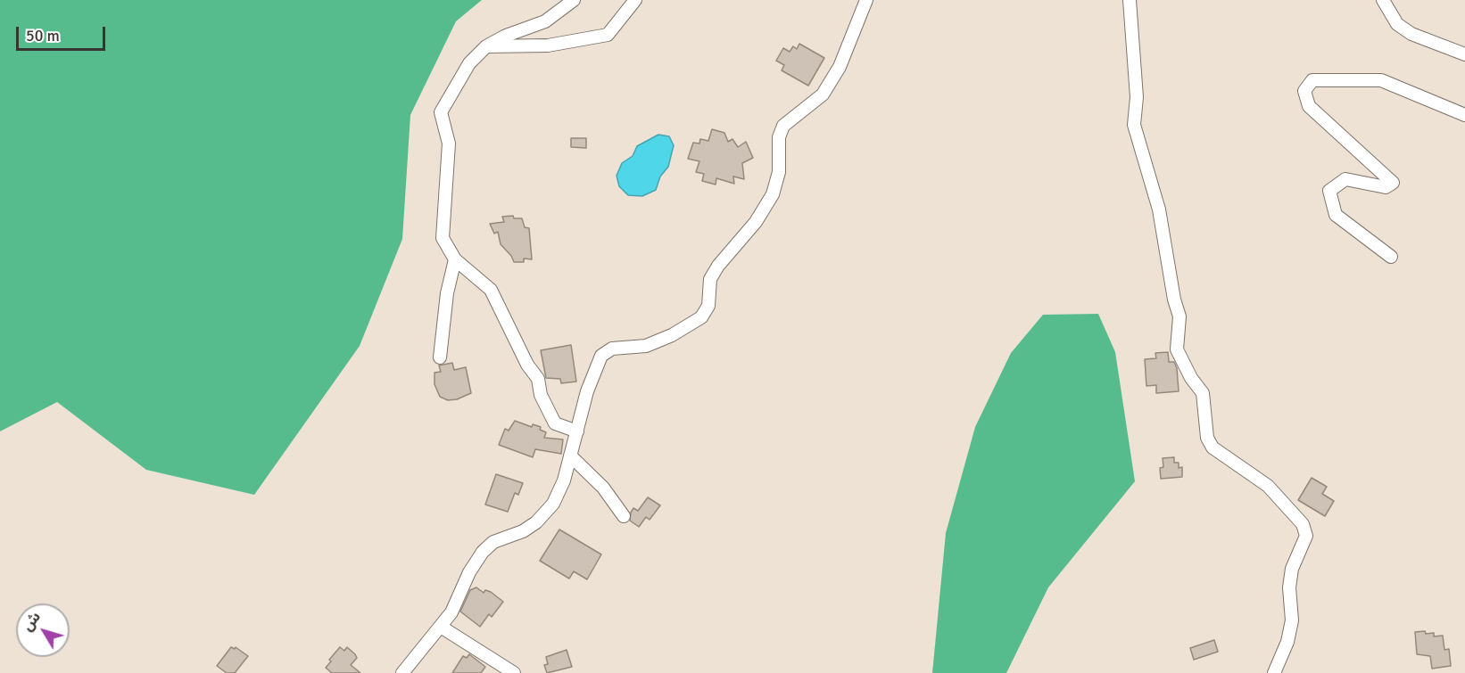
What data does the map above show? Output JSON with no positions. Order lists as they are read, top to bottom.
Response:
{
  "scale_bar": "50 m",
  "north": "top left"
}
